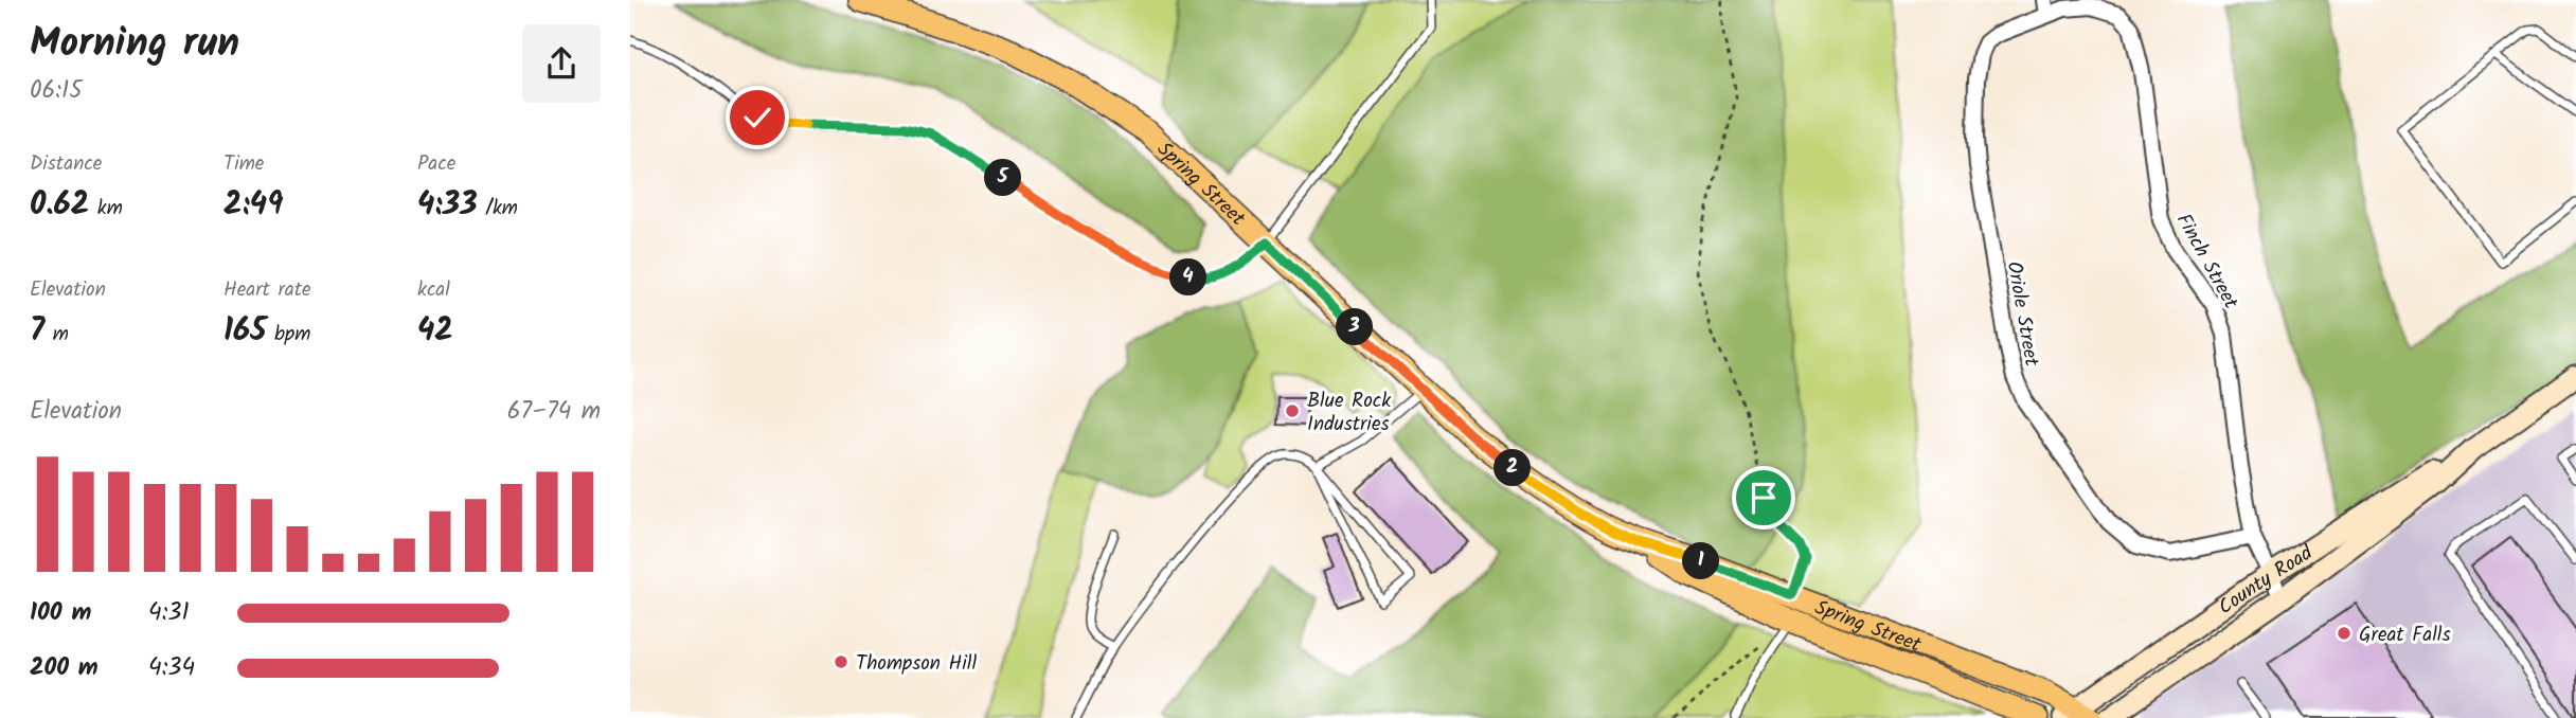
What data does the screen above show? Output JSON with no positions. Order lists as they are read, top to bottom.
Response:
{
  "streets": {
    "main road": ["Spring Street", "County Road"],
    "street": ["Finch Street", "Oriole Street"]
  },
  "crossings": [
    ["Spring Street", "County Road"],
    ["Finch Street", "Oriole Street"],
    ["Finch Street", "County Road"]
  ],
  "places": ["Blue Rock Industries", "Great Falls", "Thompson Hill"],
  "page": {
    "heading": ["Morning run", "06:15"],
    "stats": [
      ["Distance", "0.62 km"],
      ["Time", "2:49"],
      ["Pace", "4:33 /km"],
      ["Elevation", "7 m"],
      ["Heart rate", "165 bpm"],
      ["kcal", "42"]
    ],
    "pins": [
      "5",
      "4",
      "3",
      "2",
      "1"
    ],
    "chart": ["Elevation", "67–74 m"],
    "list": [
      {
        "name": "100 m",
        "note": "4:31"
      },
      {
        "name": "200 m",
        "note": "4:34"
      }
    ]
  }
}
